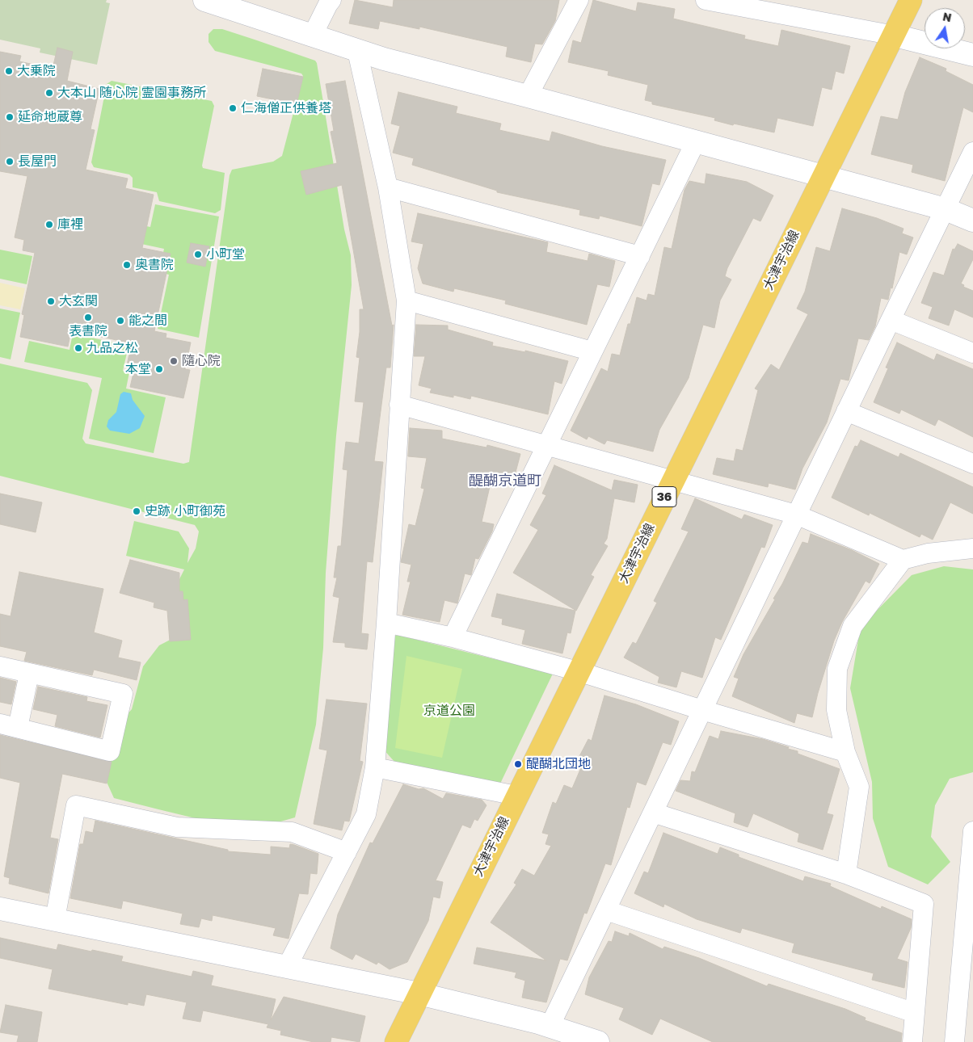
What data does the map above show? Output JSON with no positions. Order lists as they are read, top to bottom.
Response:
{
  "streets": {
    "main road": ["大津宇治線", "36"]
  },
  "districts": ["醍醐京道町"],
  "parks": ["京道公園"],
  "places": [
    "大乗院",
    "大本山 随心院 霊園事務所",
    "仁海僧正供養塔",
    "延命地蔵尊",
    "長屋門",
    "庫裡",
    "小町堂",
    "奥書院",
    "大玄関",
    "表書院",
    "能之間",
    "九品之松",
    "隨心院",
    "本堂",
    "史跡 小町御苑",
    "醍醐北団地"
  ],
  "north": "top"
}
